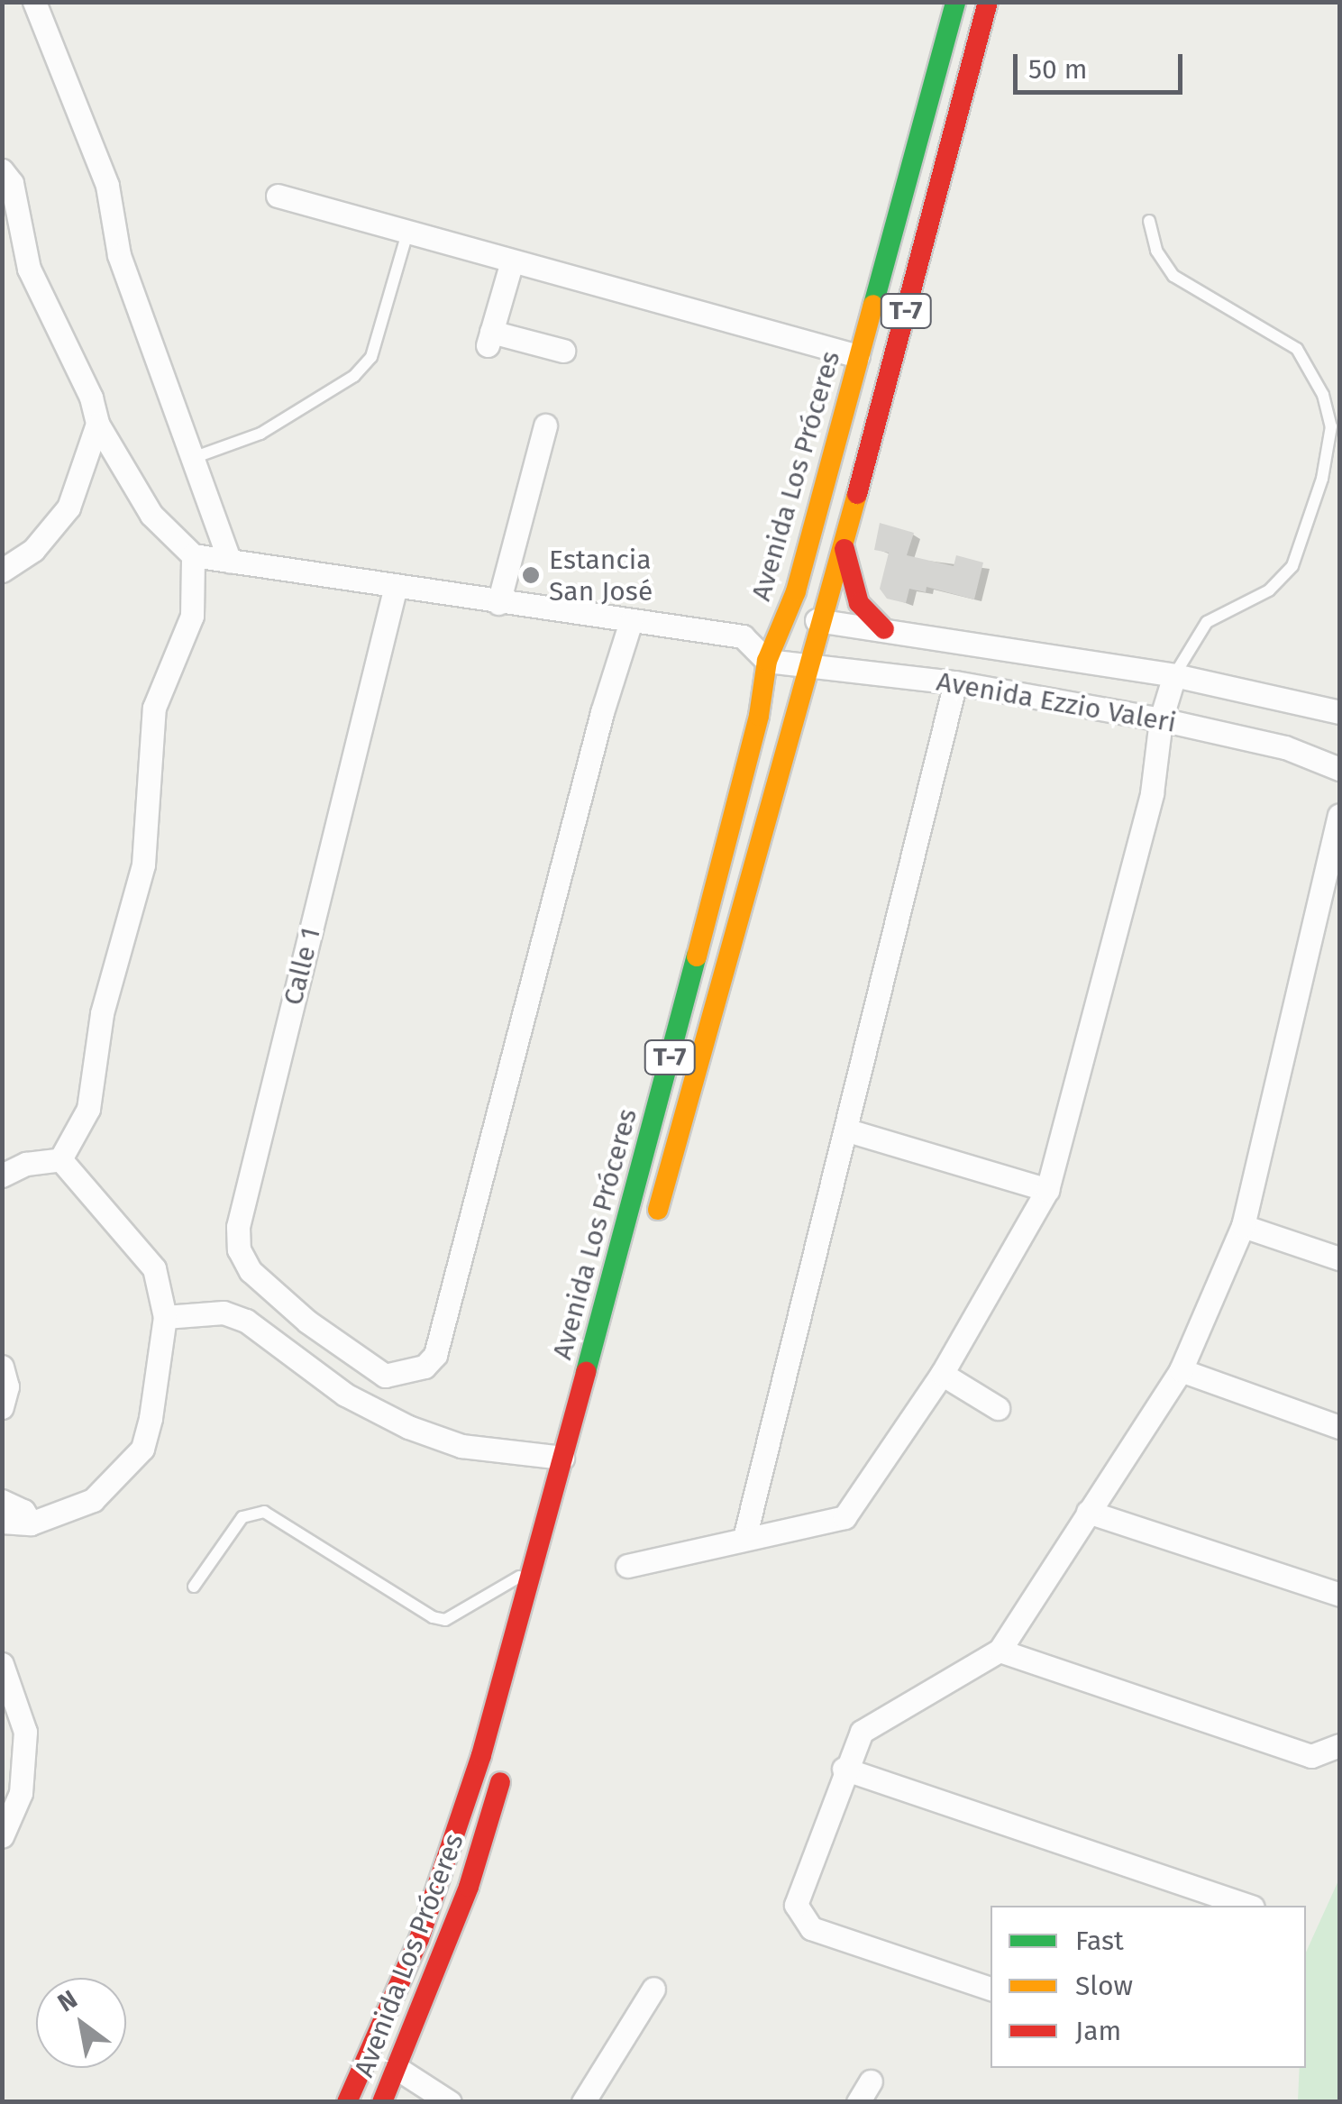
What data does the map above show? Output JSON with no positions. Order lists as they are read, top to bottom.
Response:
{
  "streets": {
    "highway": ["T-7", "Avenida Los Próceres"],
    "street": ["Avenida Ezzio Valeri", "Calle 1"]
  },
  "crossings": [
    ["Avenida Los Próceres", "Avenida Ezzio Valeri"]
  ],
  "places": ["Estancia San José"],
  "legend": ["Fast", "Slow", "Jam"],
  "scale_bar": "50 m",
  "north": "top left"
}
